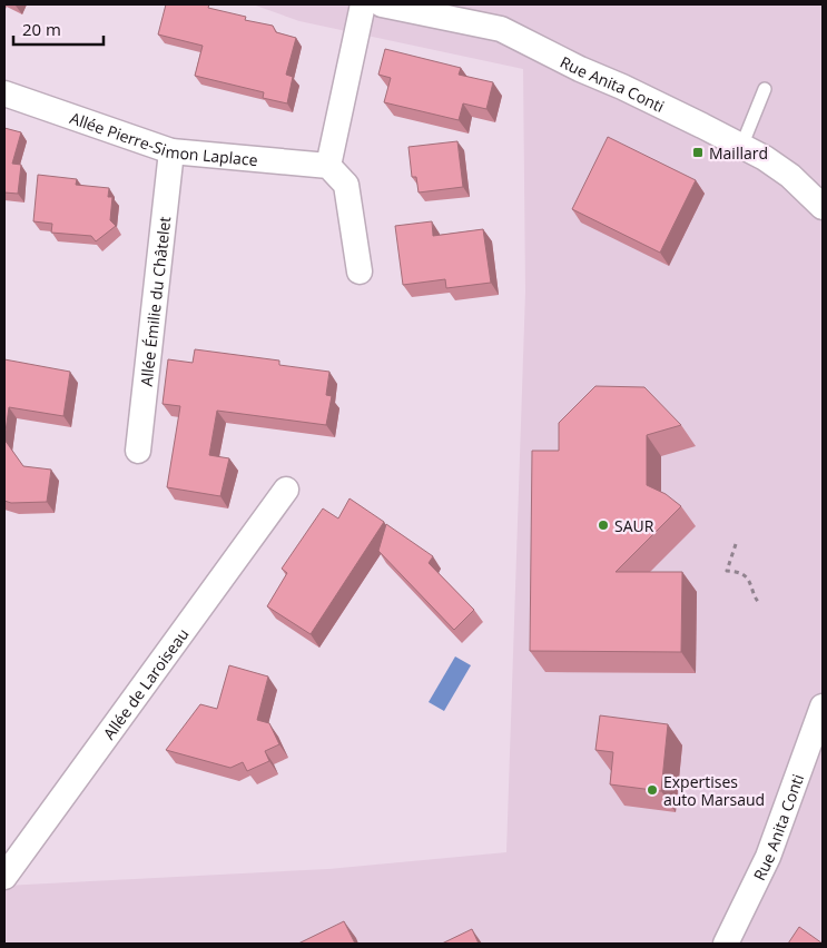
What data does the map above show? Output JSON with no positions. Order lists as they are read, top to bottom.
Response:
{
  "streets": {
    "street": [
      "Rue Anita Conti",
      "Allée Pierre-Simon Laplace",
      "Allée Émilie du Châtelet",
      "Allée de Laroiseau"
    ]
  },
  "crossings": [
    ["Allée Pierre-Simon Laplace", "Allée Émilie du Châtelet"]
  ],
  "places": {
    "transit": ["Maillard"],
    "other": ["SAUR", "Expertises auto Marsaud"]
  },
  "scale_bar": "20 m"
}
